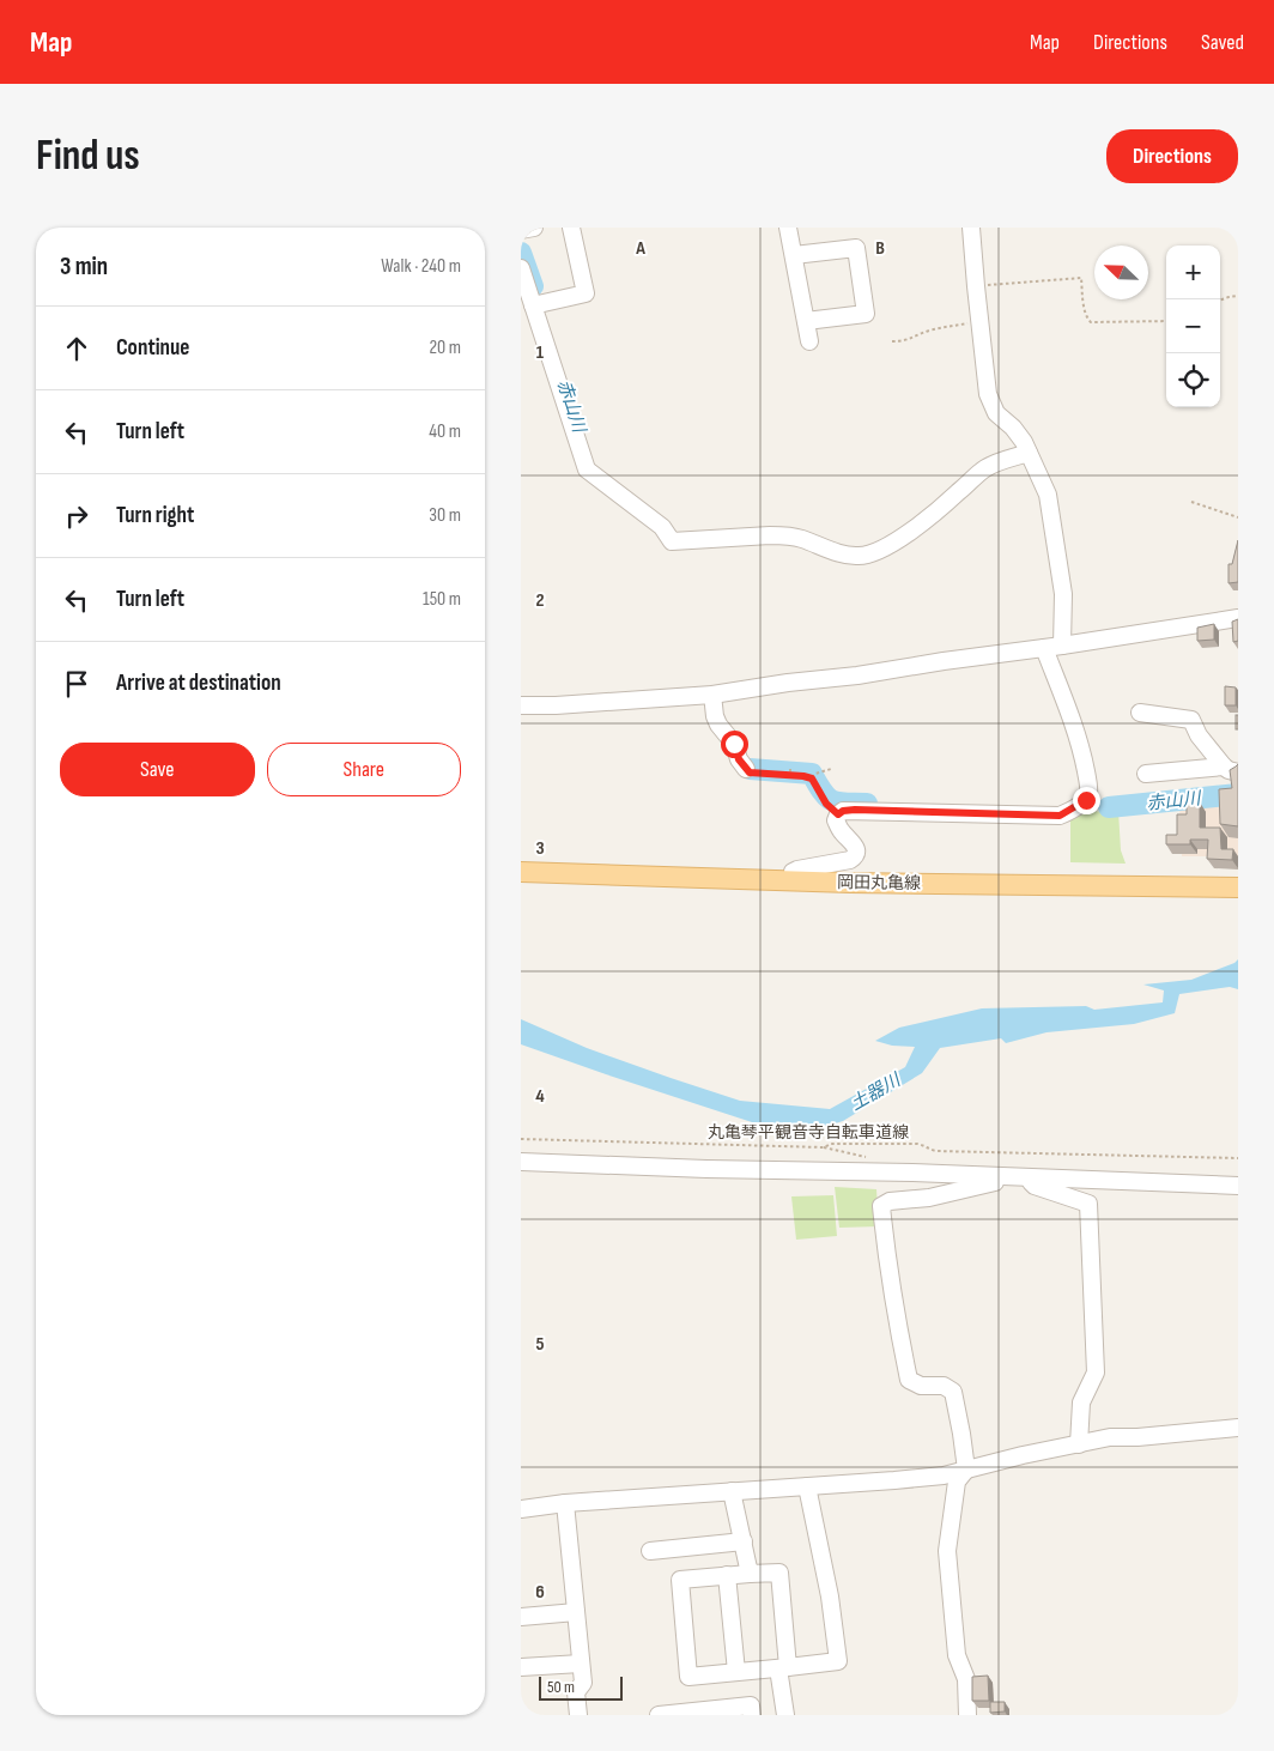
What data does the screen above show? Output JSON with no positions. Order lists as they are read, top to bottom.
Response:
{
  "streets": {
    "main road": ["岡田丸亀線"],
    "path": ["丸亀琴平観音寺自転車道線"]
  },
  "water": ["赤山川", "土器川"],
  "scale_bar": "50 m",
  "north": "top left",
  "page": {
    "header": "Map",
    "nav": ["Map", "Directions", "Saved"],
    "buttons": [
      "Directions",
      ["Save", "Share"]
    ],
    "title": "Find us",
    "heading": ["3 min", "Walk · 240 m"],
    "map_buttons": ["+", "−"],
    "list": [
      ["Continue", "20 m"],
      ["Turn left", "40 m"],
      ["Turn right", "30 m"],
      ["Turn left", "150 m"],
      "Arrive at destination"
    ],
    "scale": "50 m"
  },
  "grid": {
    "columns": ["A", "B"],
    "rows": [
      "1",
      "2",
      "3",
      "4",
      "5",
      "6"
    ]
  }
}
